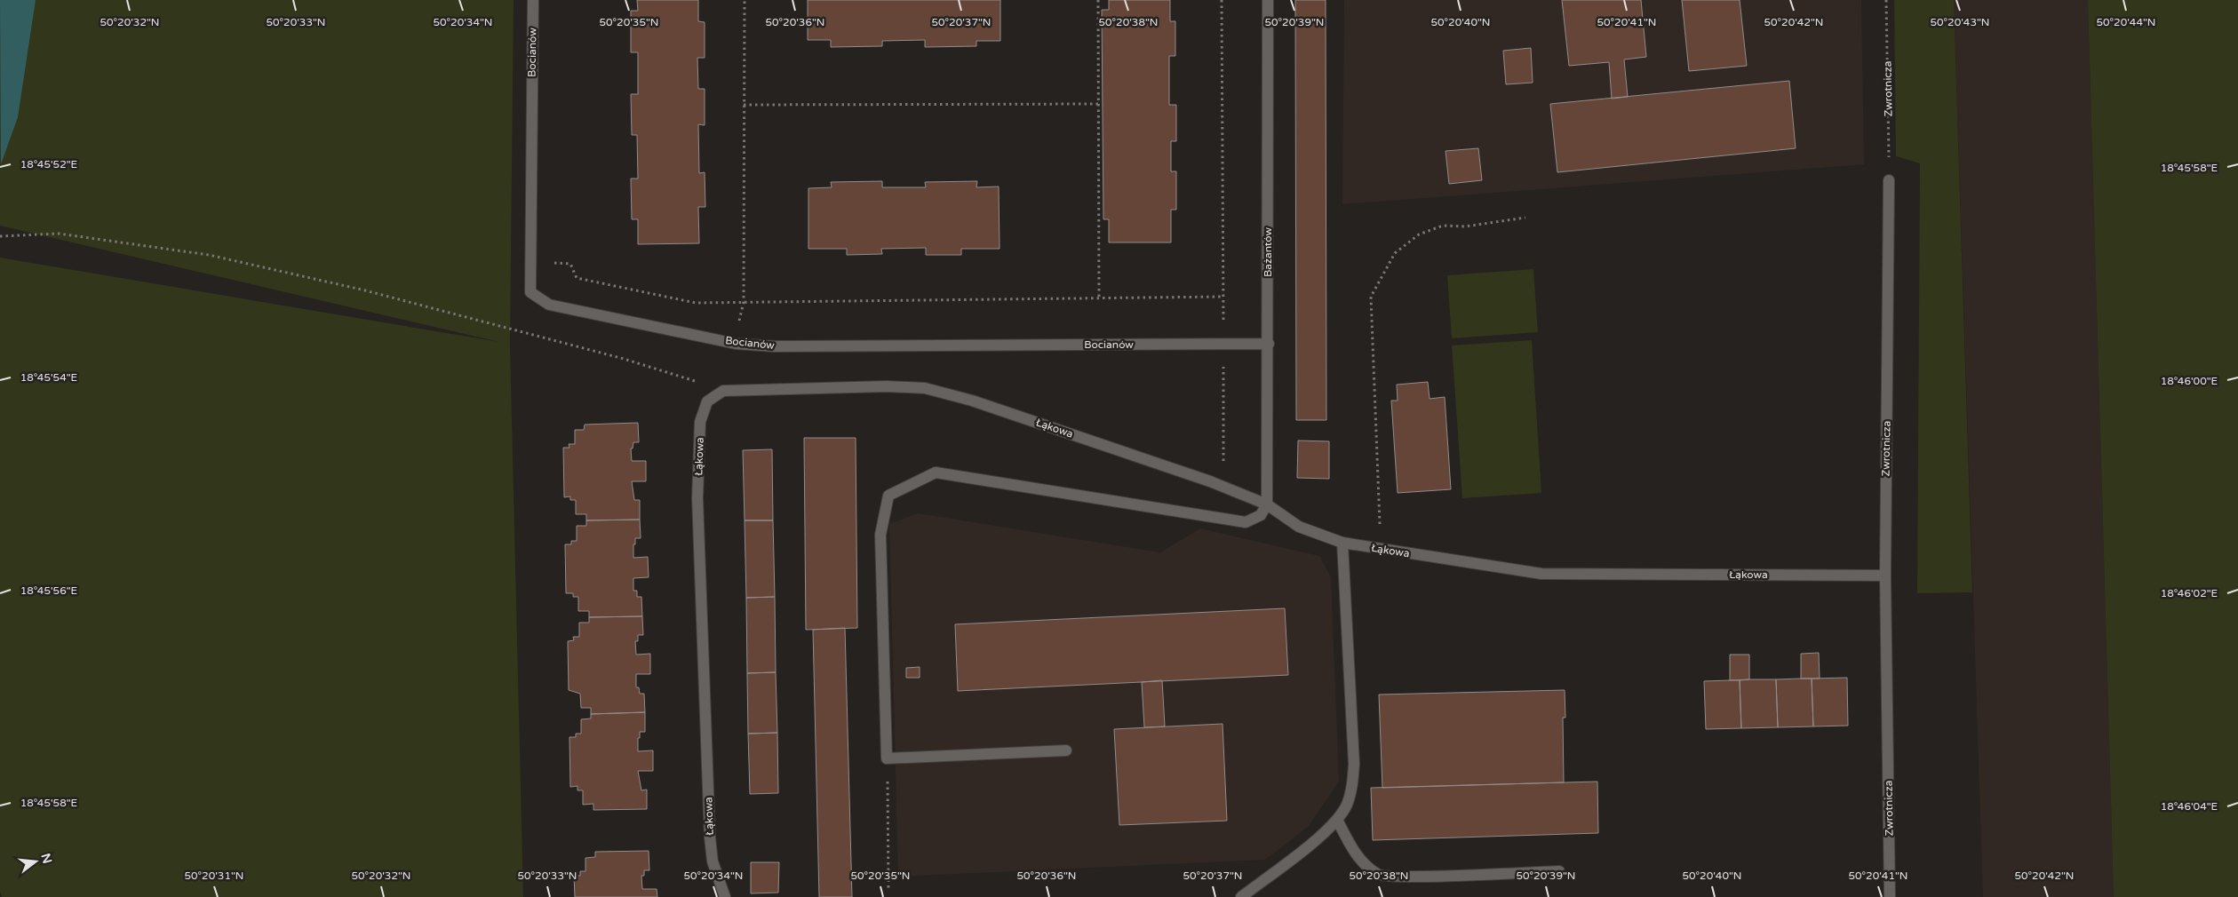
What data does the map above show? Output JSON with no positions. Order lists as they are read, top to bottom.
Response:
{
  "streets": {
    "street": [
      "Bocianów",
      "Zwrotnicza",
      "Bażantów",
      "Łąkowa"
    ]
  },
  "crossings": [
    ["Bocianów", "Bażantów"],
    ["Zwrotnicza", "Łąkowa"],
    ["Bażantów", "Łąkowa"]
  ],
  "north": "right",
  "coordinates": [
    "50°20'32\"N",
    "50°20'33\"N",
    "50°20'34\"N",
    "50°20'35\"N",
    "50°20'36\"N",
    "50°20'37\"N",
    "50°20'38\"N",
    "50°20'39\"N",
    "50°20'40\"N",
    "50°20'41\"N",
    "50°20'42\"N",
    "50°20'43\"N",
    "50°20'44\"N",
    "18°45'52\"E",
    "18°45'58\"E",
    "18°45'54\"E",
    "18°46'00\"E",
    "18°45'56\"E",
    "18°46'02\"E",
    "18°46'04\"E",
    "50°20'31\"N"
  ]
}
